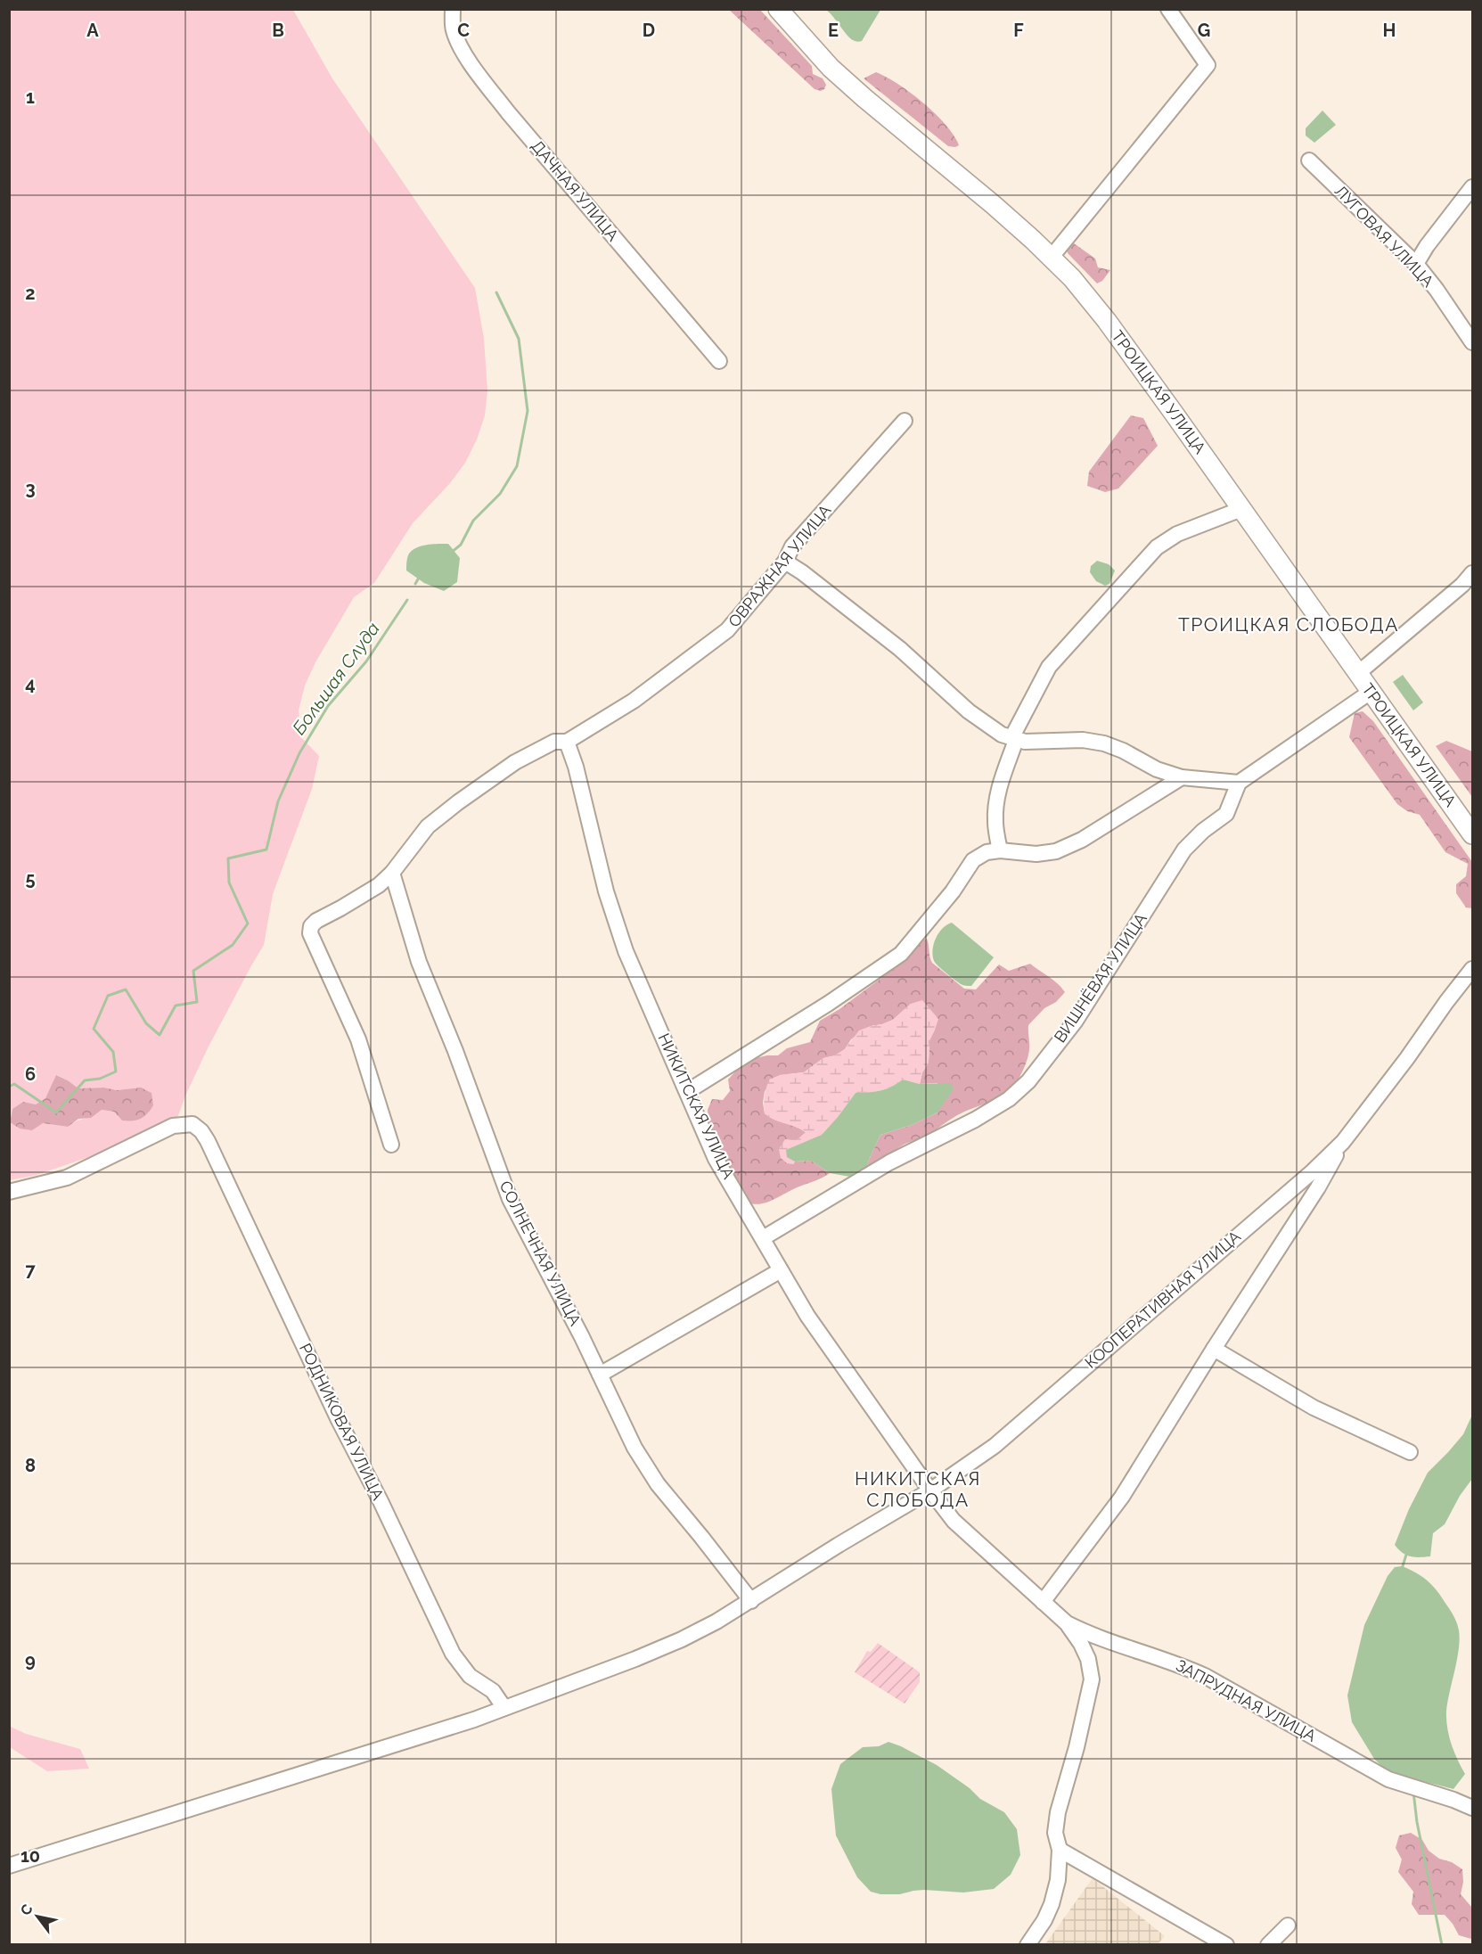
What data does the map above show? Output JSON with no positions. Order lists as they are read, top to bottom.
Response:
{
  "streets": {
    "main road": ["ТРОИЦКАЯ УЛИЦА"],
    "street": [
      "ДАЧНАЯ УЛИЦА",
      "ЛУГОВАЯ УЛИЦА",
      "ОВРАЖНАЯ УЛИЦА",
      "ВИШНЁВАЯ УЛИЦА",
      "НИКИТСКАЯ УЛИЦА",
      "СОЛНЕЧНАЯ УЛИЦА",
      "КООПЕРАТИВНАЯ УЛИЦА",
      "РОДНИКОВАЯ УЛИЦА",
      "ЗАПРУДНАЯ УЛИЦА"
    ]
  },
  "crossings": [
    ["ОВРАЖНАЯ УЛИЦА", "НИКИТСКАЯ УЛИЦА"],
    ["ОВРАЖНАЯ УЛИЦА", "СОЛНЕЧНАЯ УЛИЦА"],
    ["ВИШНЁВАЯ УЛИЦА", "НИКИТСКАЯ УЛИЦА"],
    ["НИКИТСКАЯ УЛИЦА", "КООПЕРАТИВНАЯ УЛИЦА"],
    ["НИКИТСКАЯ УЛИЦА", "ЗАПРУДНАЯ УЛИЦА"],
    ["СОЛНЕЧНАЯ УЛИЦА", "КООПЕРАТИВНАЯ УЛИЦА"],
    ["КООПЕРАТИВНАЯ УЛИЦА", "РОДНИКОВАЯ УЛИЦА"],
    ["КООПЕРАТИВНАЯ УЛИЦА", "ЗАПРУДНАЯ УЛИЦА"]
  ],
  "districts": ["ТРОИЦКАЯ СЛОБОДА", "НИКИТСКАЯ СЛОБОДА"],
  "water": ["Большая Слуда"],
  "north": "top left",
  "grid": {
    "columns": [
      "A",
      "B",
      "C",
      "D",
      "E",
      "F",
      "G",
      "H"
    ],
    "rows": [
      "1",
      "2",
      "3",
      "4",
      "5",
      "6",
      "7",
      "8",
      "9",
      "10"
    ]
  }
}
